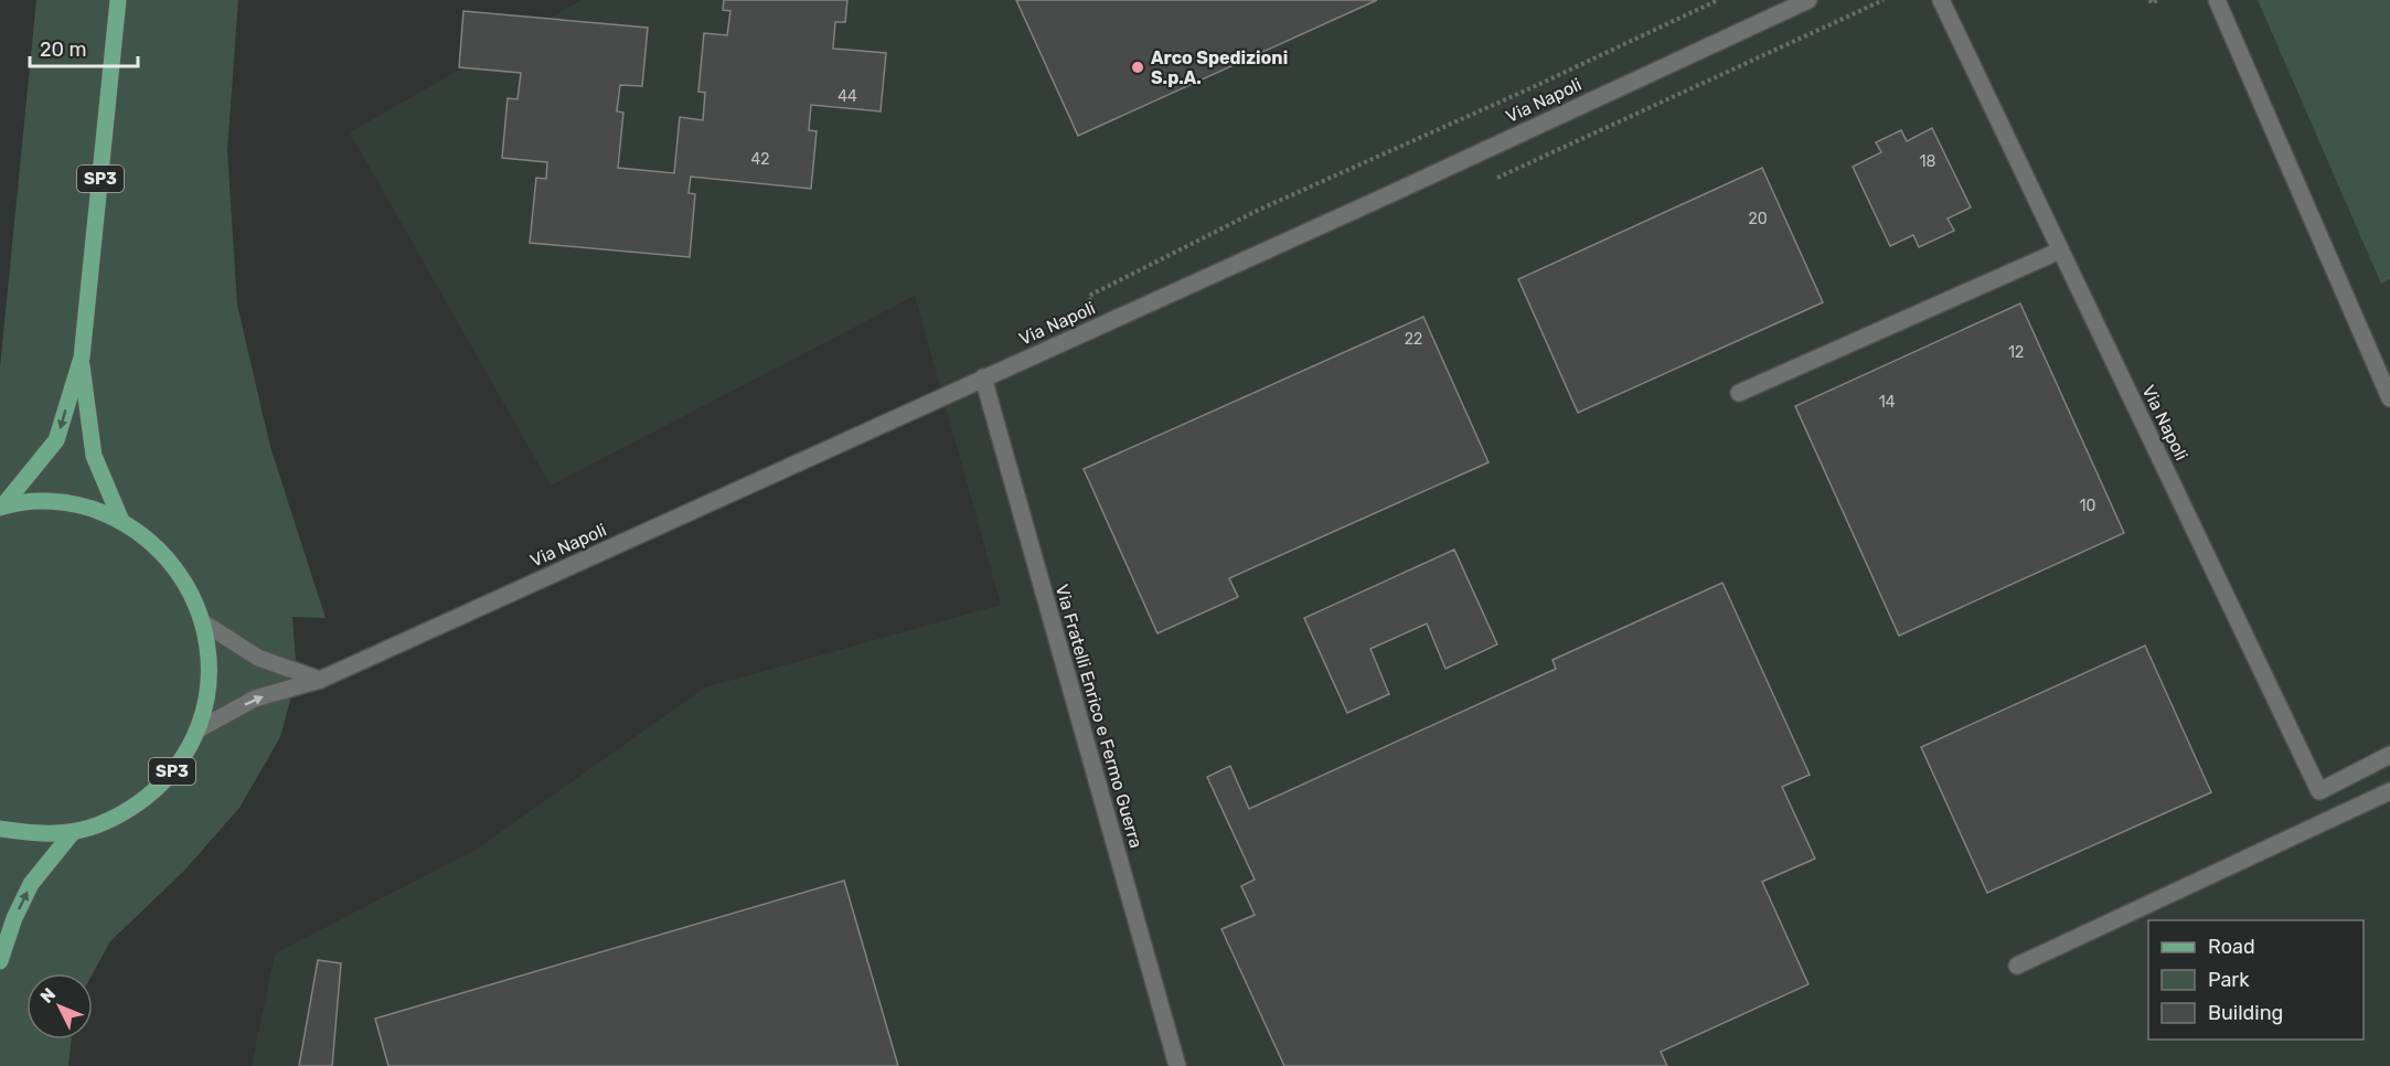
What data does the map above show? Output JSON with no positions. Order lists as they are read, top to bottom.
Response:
{
  "streets": {
    "main road": ["SP3"],
    "street": ["Via Napoli", "Via Fratelli Enrico e Fermo Guerra"]
  },
  "crossings": [
    ["Via Napoli", "SP3"],
    ["Via Napoli", "Via Fratelli Enrico e Fermo Guerra"]
  ],
  "places": ["Arco Spedizioni S.p.A."],
  "house_numbers": [
    "44",
    "42",
    "18",
    "20",
    "22",
    "12",
    "14",
    "10"
  ],
  "legend": ["Road", "Park", "Building"],
  "scale_bar": "20 m",
  "north": "top left"
}
